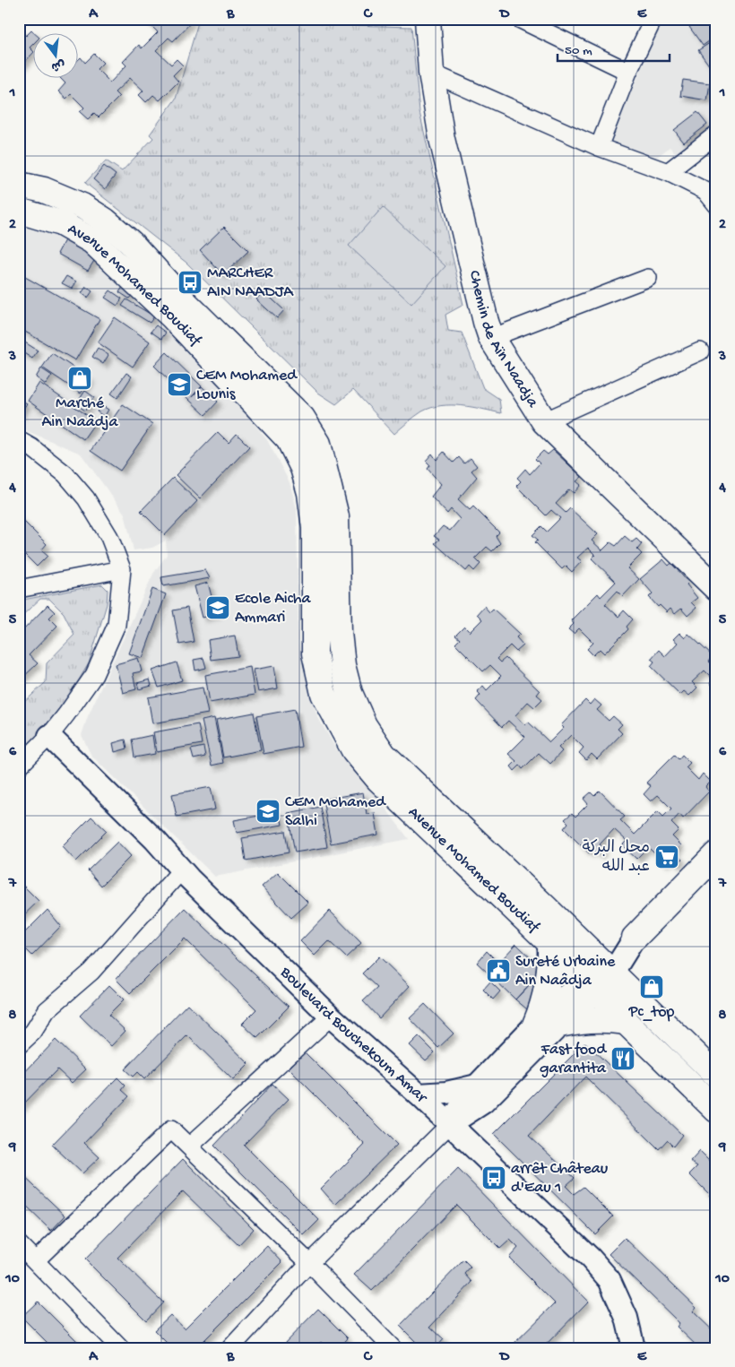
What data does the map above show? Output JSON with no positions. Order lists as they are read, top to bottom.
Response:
{
  "streets": {
    "main road": ["Avenue Mohamed Boudiaf", "Chemin de Aïn Naadja"],
    "street": ["Boulevard Bouchekoum Amar"]
  },
  "places": {
    "bus stop": ["MARCHER AIN NAADJA", "arrêt Château d'Eau 1"],
    "shop": ["Marché Ain Naâdja", "Pc_top"],
    "school or university": ["CEM Mohamed Lounis", "Ecole Aicha Ammari", "CEM Mohamed Salhi"],
    "supermarket": ["محل البركة عبد الله"],
    "public building": ["Sureté Urbaine Ain Naâdja"],
    "restaurant": ["Fast food garantita"]
  },
  "scale_bar": "50 m",
  "north": "bottom",
  "grid": {
    "columns": [
      "A",
      "B",
      "C",
      "D",
      "E"
    ],
    "rows": [
      "1",
      "2",
      "3",
      "4",
      "5",
      "6",
      "7",
      "8",
      "9",
      "10"
    ]
  }
}
